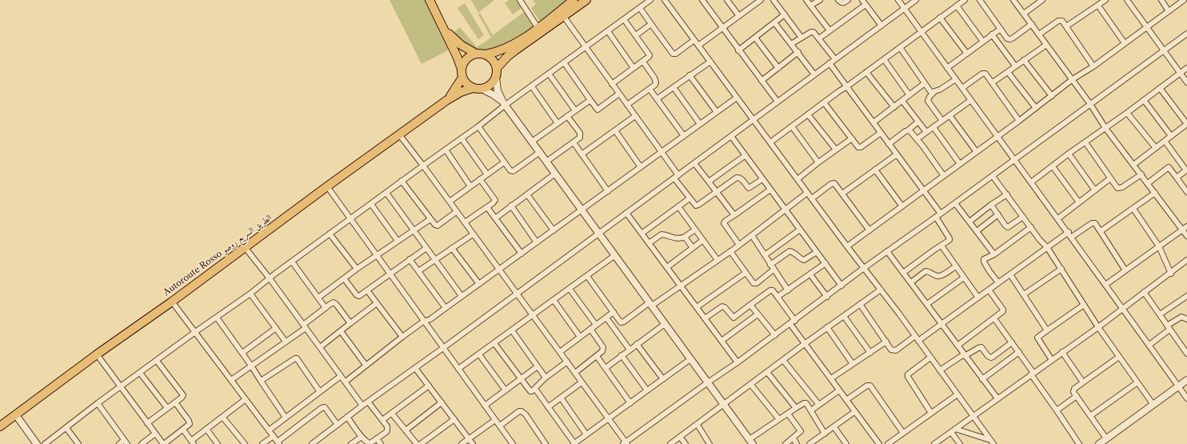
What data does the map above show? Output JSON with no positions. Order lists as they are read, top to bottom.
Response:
{
  "streets": {
    "main road": ["Autoroute Rosso الطريق السريع روصو"]
  }
}
